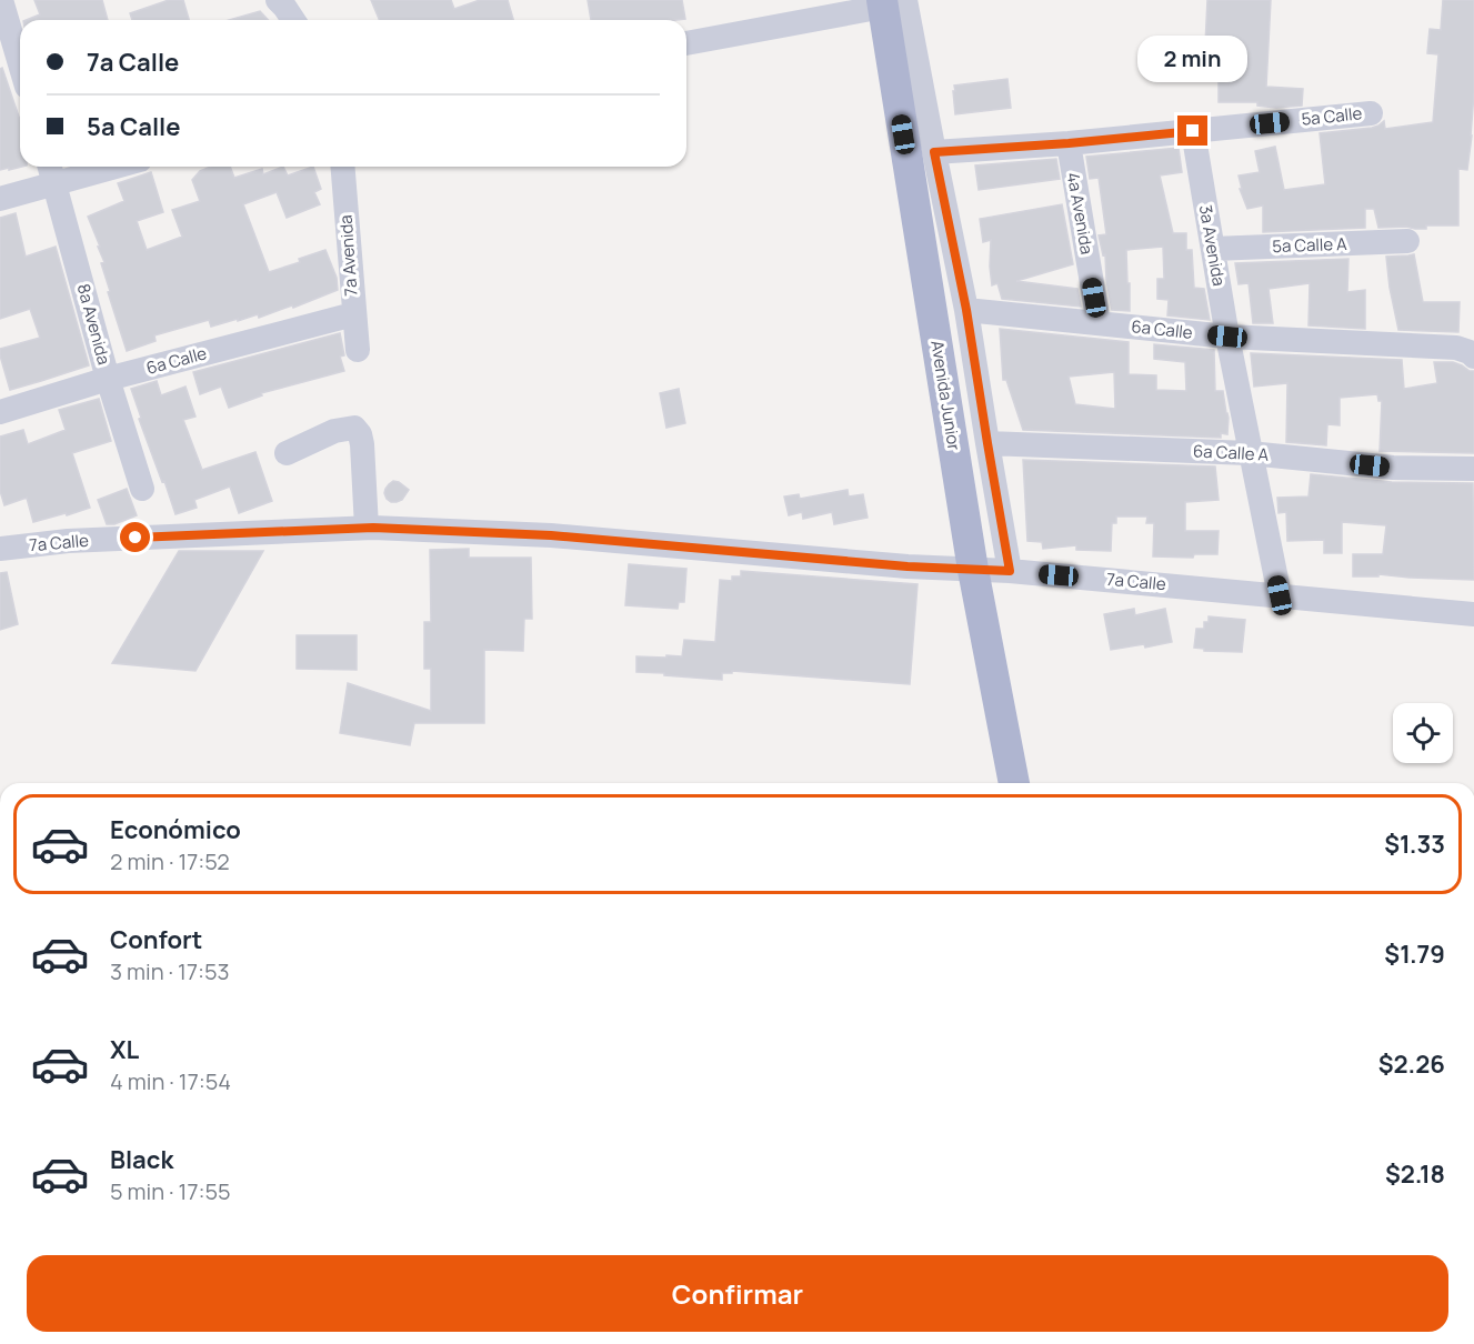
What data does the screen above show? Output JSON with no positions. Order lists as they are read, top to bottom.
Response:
{
  "streets": {
    "main road": ["Avenida Junior"],
    "street": [
      "5a Calle",
      "4a Avenida",
      "3a Avenida",
      "5a Calle A",
      "7a Avenida",
      "8a Avenida",
      "6a Calle",
      "6a Calle A",
      "7a Calle"
    ]
  },
  "crossings": [
    ["5a Calle", "4a Avenida"],
    ["5a Calle", "3a Avenida"],
    ["4a Avenida", "6a Calle"],
    ["3a Avenida", "5a Calle A"],
    ["3a Avenida", "6a Calle"],
    ["3a Avenida", "6a Calle A"],
    ["3a Avenida", "7a Calle"],
    ["7a Avenida", "6a Calle"],
    ["8a Avenida", "6a Calle"],
    ["Avenida Junior", "7a Calle"]
  ],
  "page": {
    "banner": ["7a Calle", "5a Calle"],
    "bubble": "2 min",
    "list": [
      {
        "name": "Económico",
        "note": "2 min · 17:52",
        "value": "$1.33"
      },
      {
        "name": "Confort",
        "note": "3 min · 17:53",
        "value": "$1.79"
      },
      {
        "name": "XL",
        "note": "4 min · 17:54",
        "value": "$2.26"
      },
      {
        "name": "Black",
        "note": "5 min · 17:55",
        "value": "$2.18"
      }
    ],
    "buttons": "Confirmar"
  }
}
